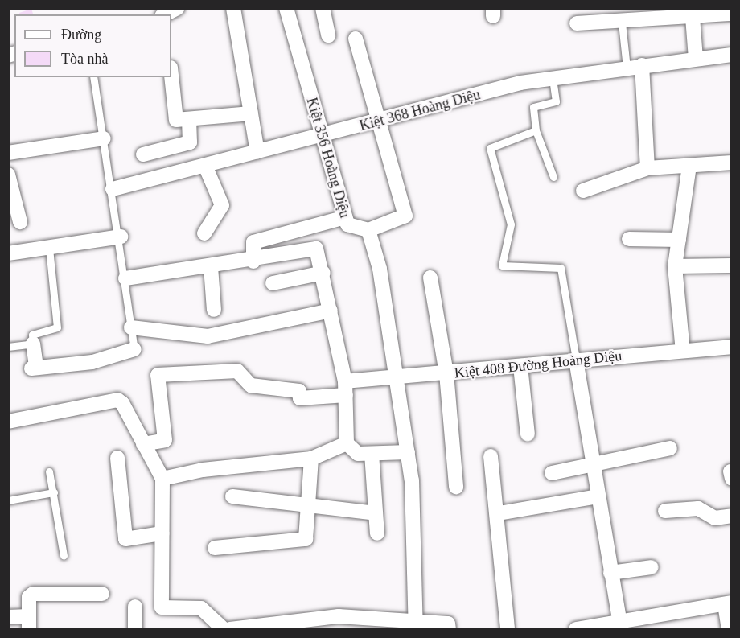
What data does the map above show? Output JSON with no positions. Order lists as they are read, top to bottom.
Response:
{
  "streets": {
    "street": ["Kiệt 368 Hoàng Diệu", "Kiệt 356 Hoàng Diệu", "Kiệt 408 Đường Hoàng Diệu"]
  },
  "crossings": [
    ["Kiệt 368 Hoàng Diệu", "Kiệt 356 Hoàng Diệu"],
    ["Kiệt 356 Hoàng Diệu", "Kiệt 408 Đường Hoàng Diệu"]
  ],
  "legend": ["Đường", "Tòa nhà"]
}
